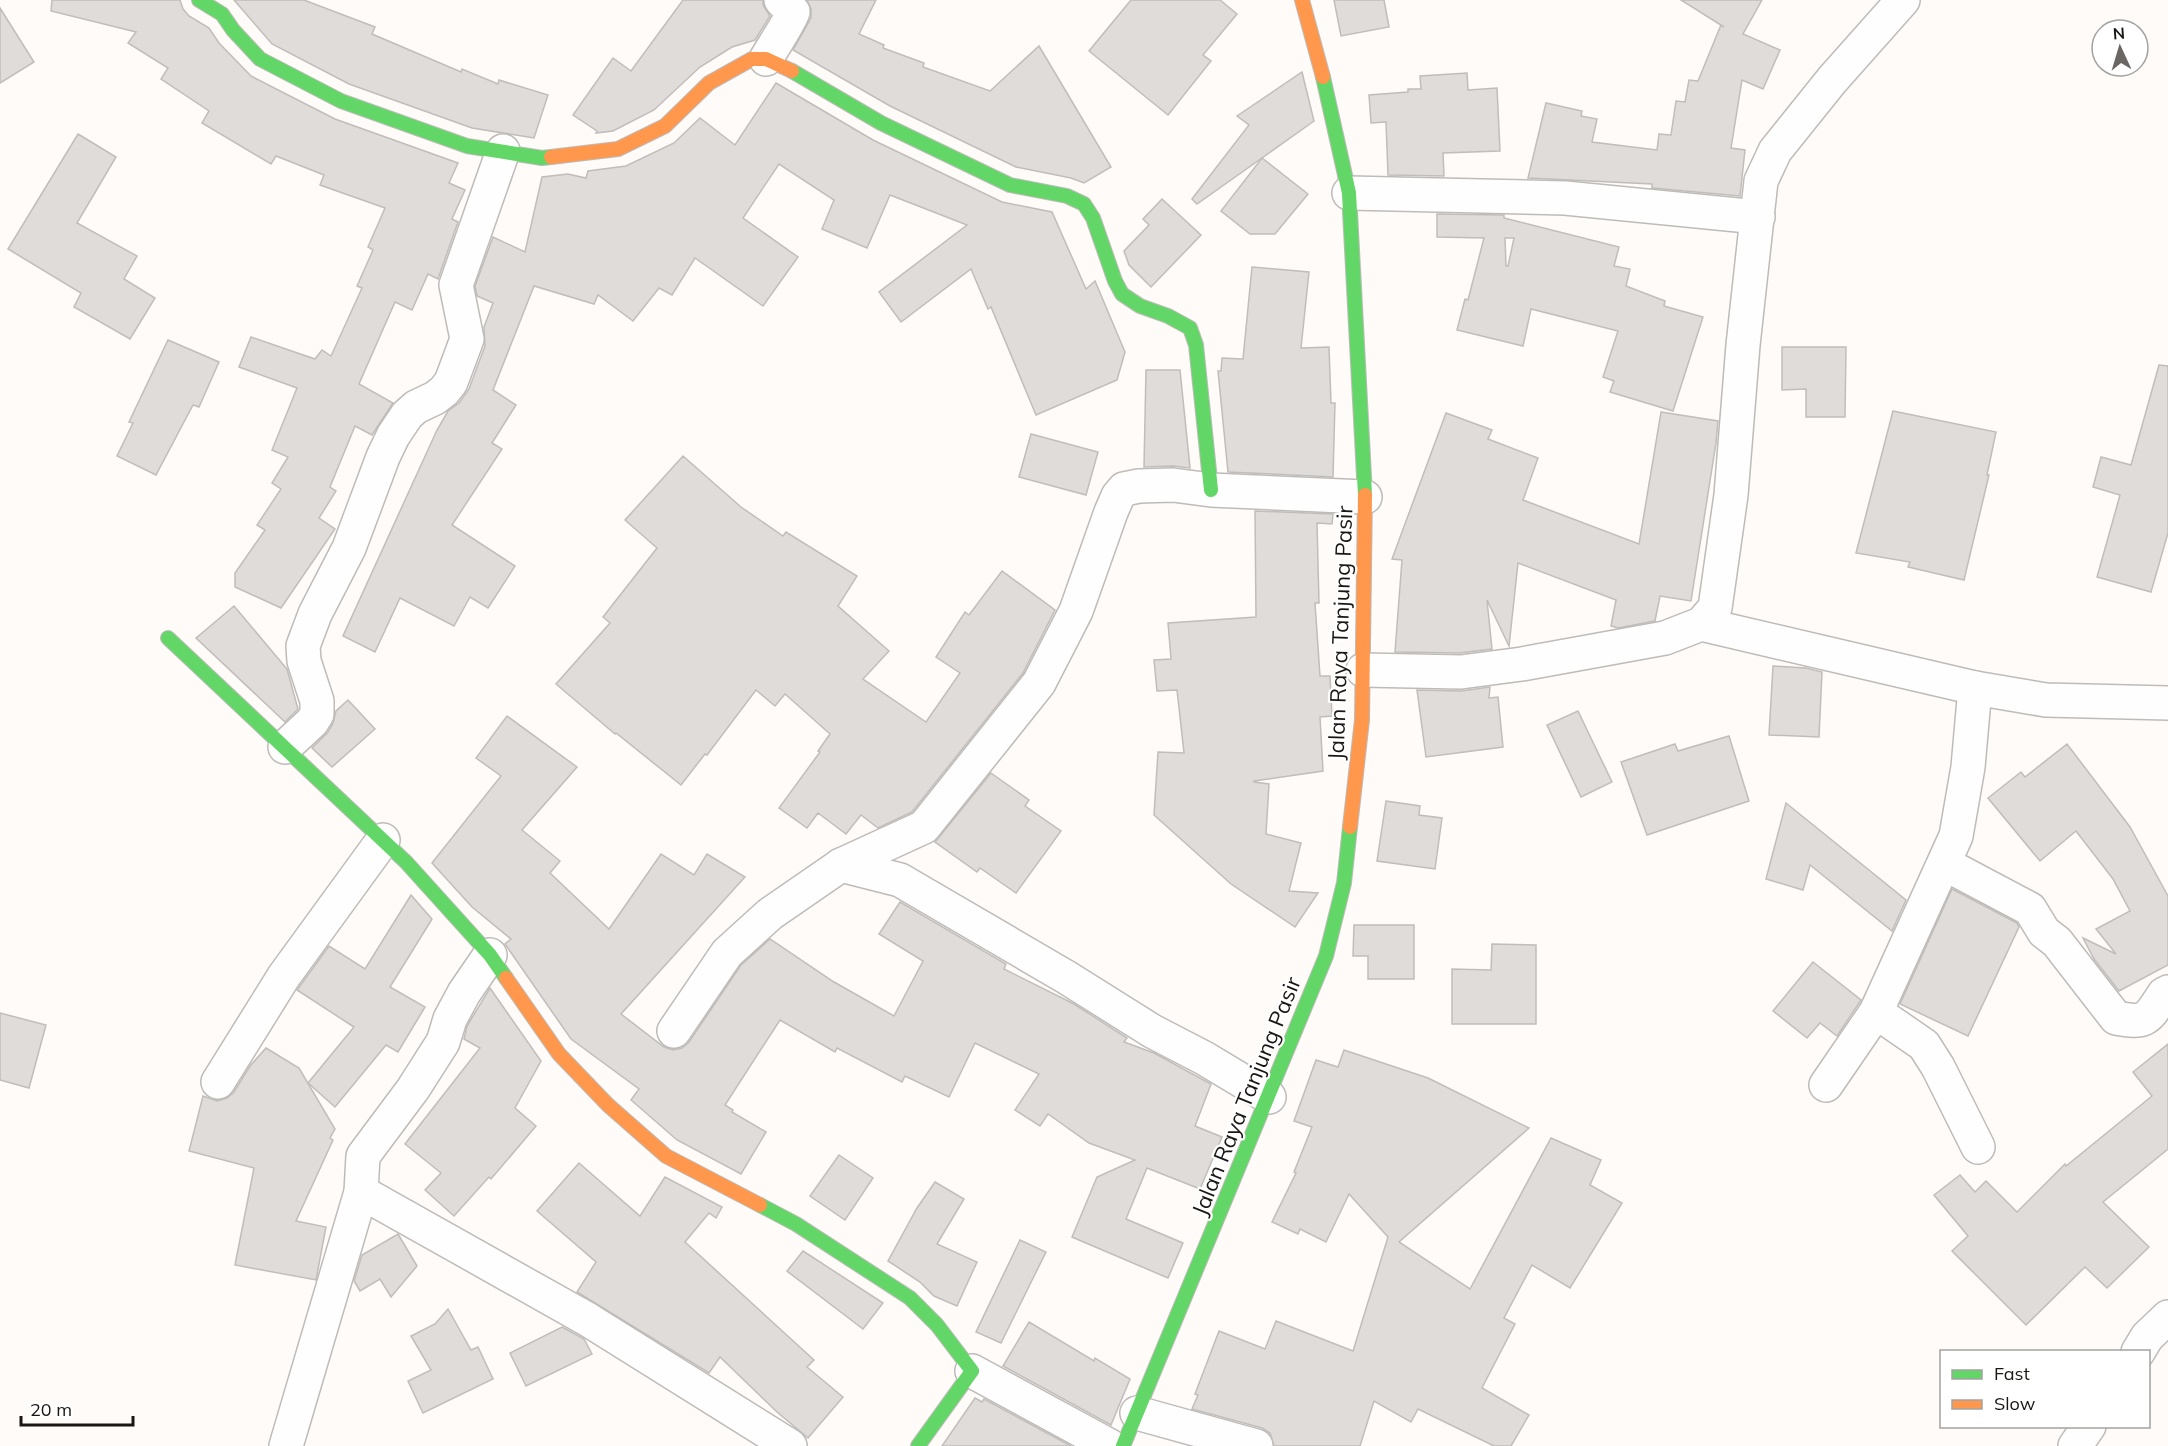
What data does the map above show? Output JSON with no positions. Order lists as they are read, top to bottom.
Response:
{
  "streets": {
    "street": ["Jalan Raya Tanjung Pasir"]
  },
  "legend": ["Fast", "Slow"],
  "scale_bar": "20 m",
  "north": "top"
}
